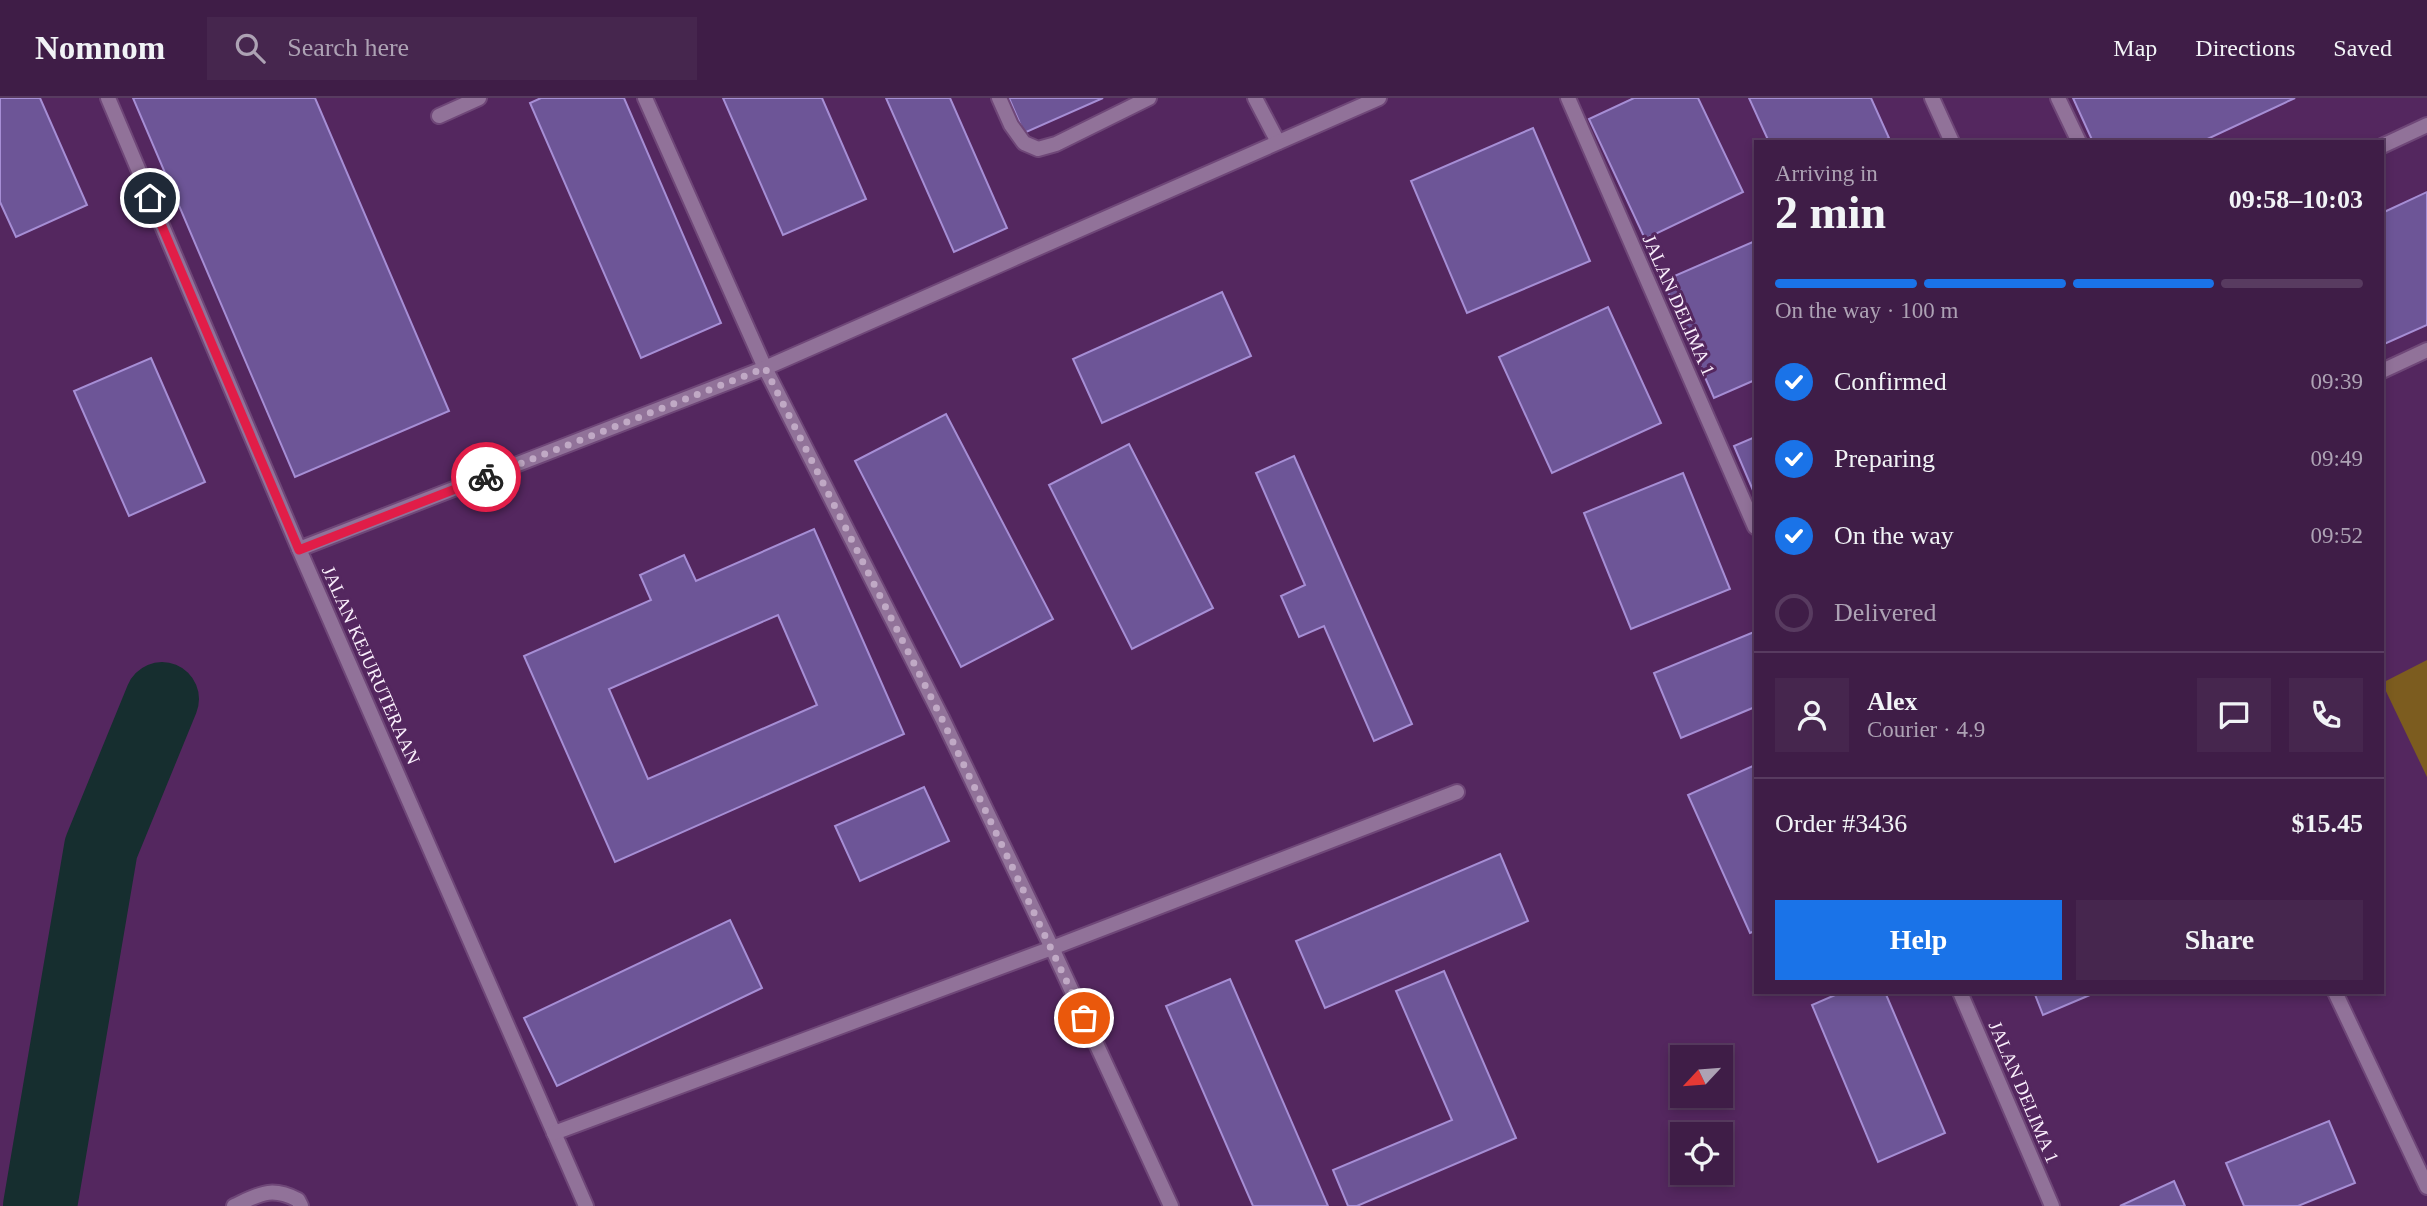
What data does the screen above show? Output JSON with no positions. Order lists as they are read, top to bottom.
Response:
{
  "streets": {
    "street": ["JALAN DELIMA 1", "JALAN KEJURUTERAAN"]
  },
  "north": "bottom left",
  "page": {
    "header": "Nomnom",
    "search": "Search here",
    "nav": ["Map", "Directions", "Saved"],
    "heading": ["2 min", "Arriving in", "09:58–10:03"],
    "panel": [
      "Alex",
      "Courier · 4.9",
      "Order #3436",
      "$15.45"
    ],
    "bar": "On the way · 100 m",
    "list": [
      ["Confirmed", "09:39"],
      ["Preparing", "09:49"],
      ["On the way", "09:52"],
      "Delivered"
    ],
    "buttons": ["Help", "Share"]
  }
}
